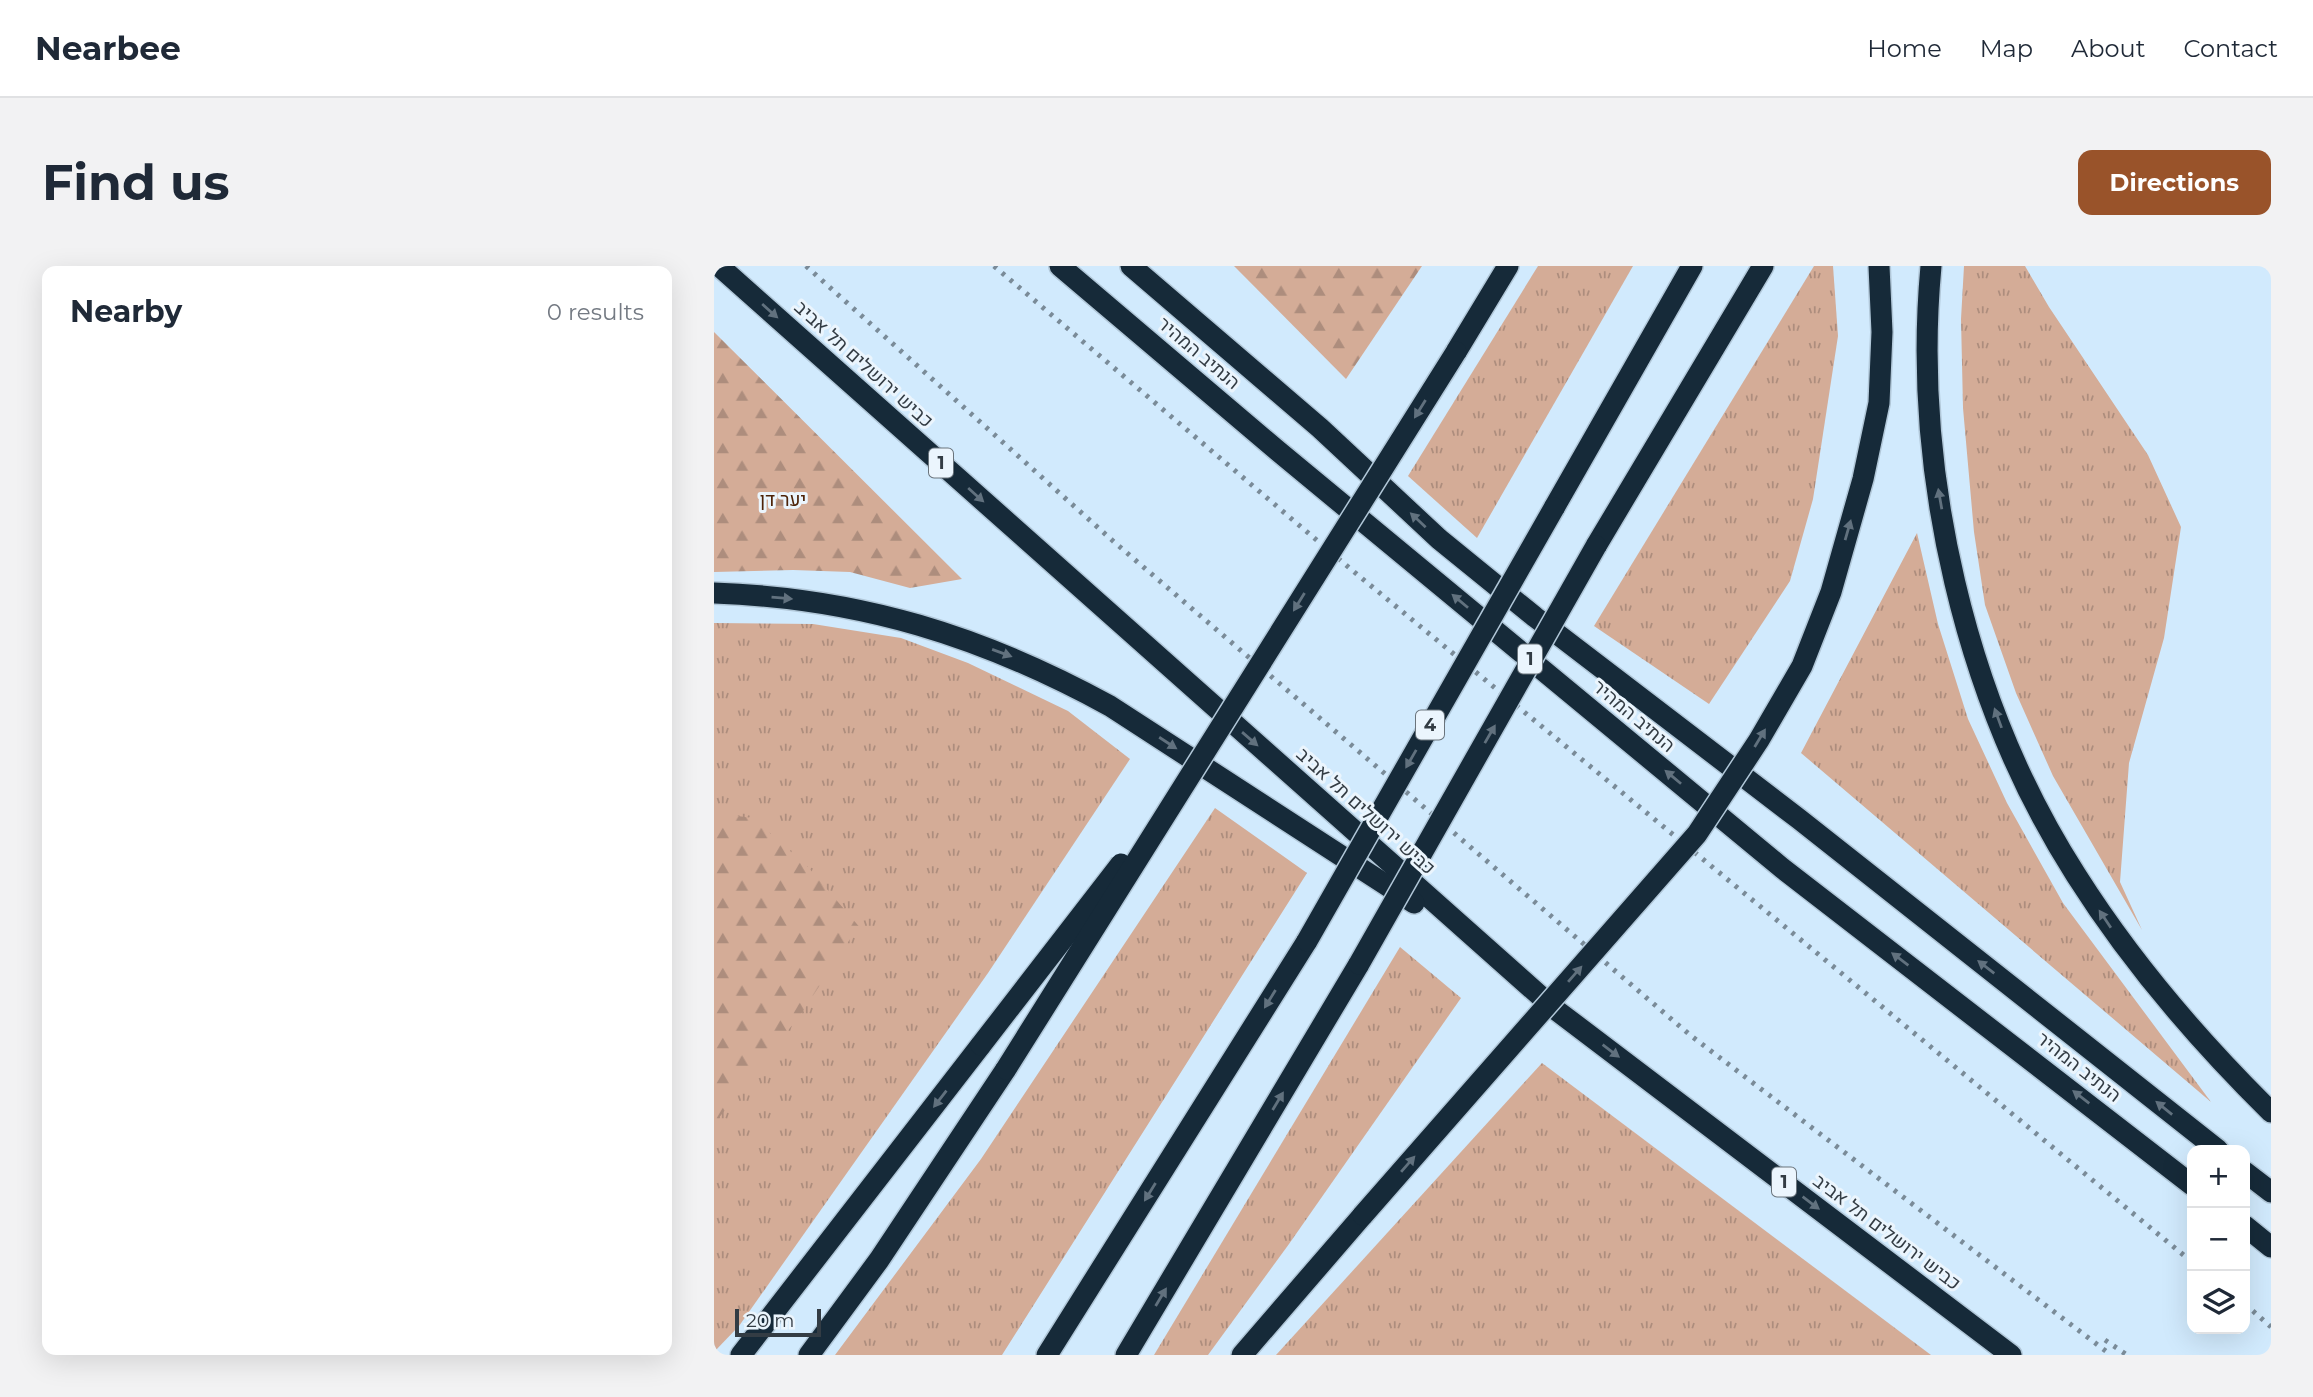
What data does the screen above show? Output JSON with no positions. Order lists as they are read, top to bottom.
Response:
{
  "streets": {
    "highway": [
      "הנתיב המהיר",
      "כביש ירושלים תל אביב",
      "1",
      "4"
    ]
  },
  "parks": ["יער דן"],
  "scale_bar": "20 m",
  "page": {
    "header": "Nearbee",
    "nav": [
      "Home",
      "Map",
      "About",
      "Contact"
    ],
    "buttons": "Directions",
    "title": "Find us",
    "heading": ["Nearby", "0 results"],
    "map_buttons": ["+", "−"],
    "scale": "20 m"
  }
}
